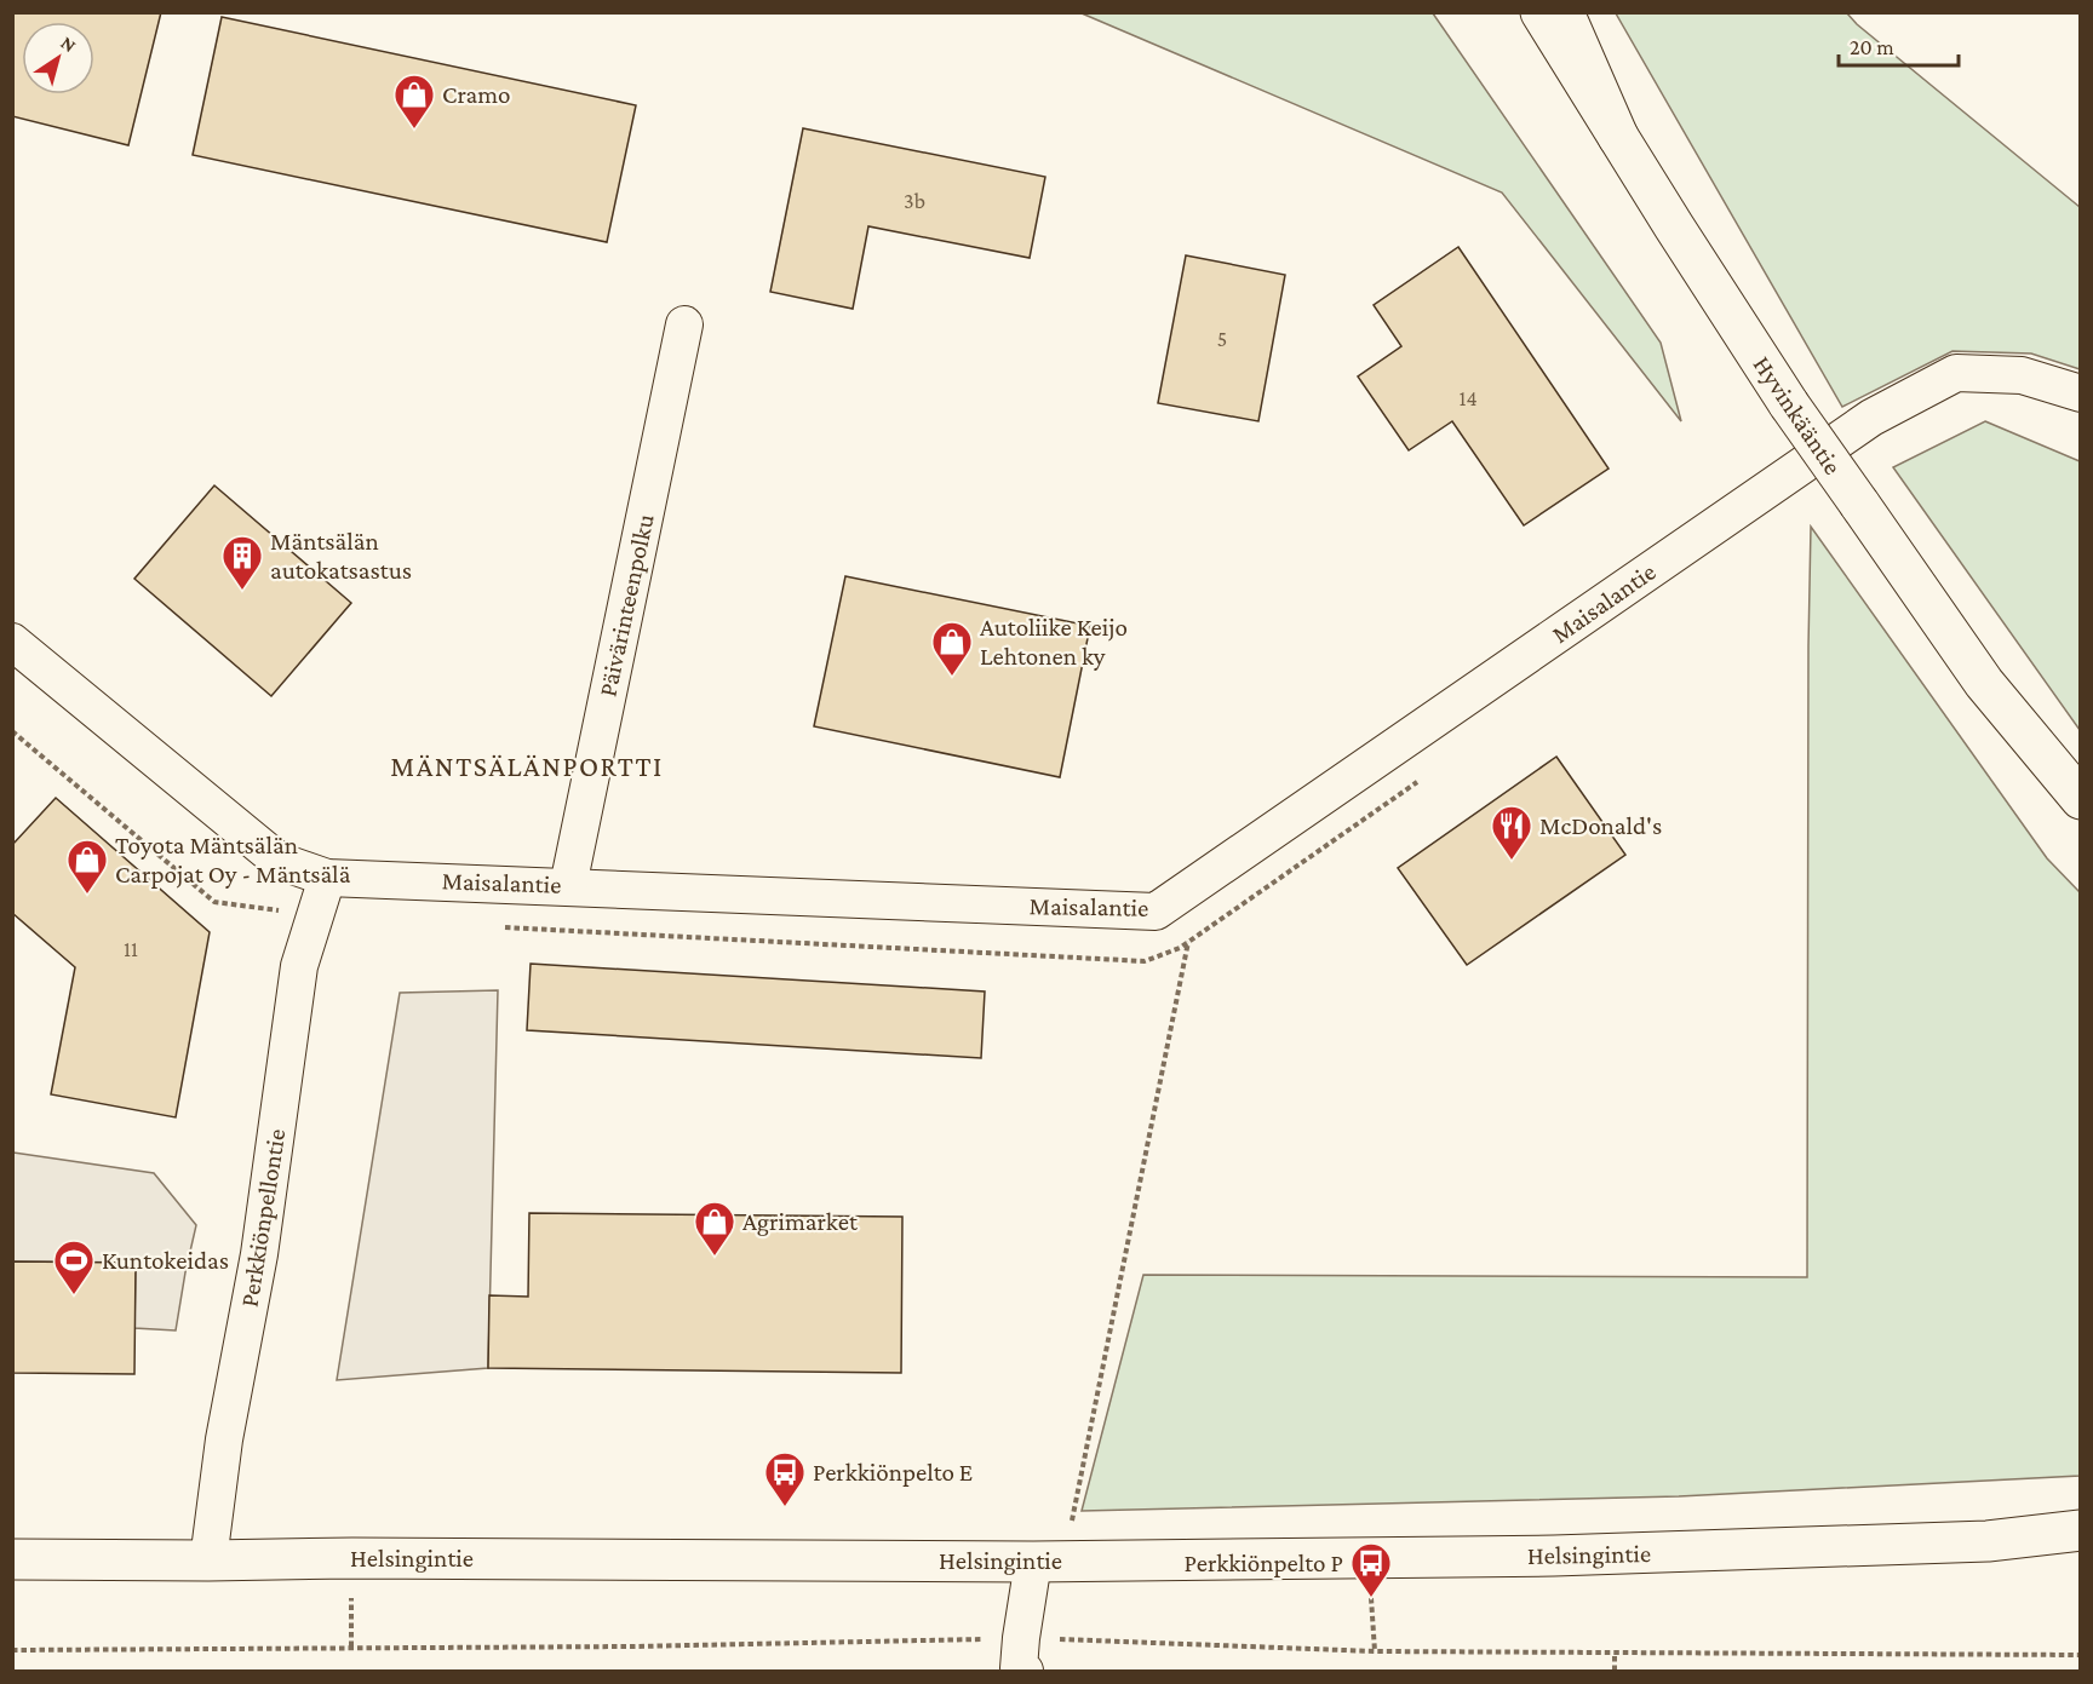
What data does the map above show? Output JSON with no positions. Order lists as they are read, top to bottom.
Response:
{
  "streets": {
    "main road": ["Hyvinkääntie", "Helsingintie"],
    "street": ["Maisalantie", "Päivärinteenpolku", "Perkkiönpellontie"]
  },
  "crossings": [
    ["Maisalantie", "Päivärinteenpolku"],
    ["Maisalantie", "Perkkiönpellontie"],
    ["Perkkiönpellontie", "Helsingintie"]
  ],
  "districts": ["MÄNTSÄLÄNPORTTI"],
  "places": {
    "shop": [
      "Cramo",
      "Autoliike Keijo Lehtonen ky",
      "Toyota Mäntsälän Carpojat Oy - Mäntsälä",
      "Agrimarket"
    ],
    "building": ["Mäntsälän autokatsastus"],
    "restaurant": ["McDonald's"],
    "sports": ["Kuntokeidas"],
    "bus stop": ["Perkkiönpelto E", "Perkkiönpelto P"]
  },
  "house_numbers": [
    "3b",
    "5",
    "14",
    "11"
  ],
  "scale_bar": "20 m",
  "north": "top right"
}
